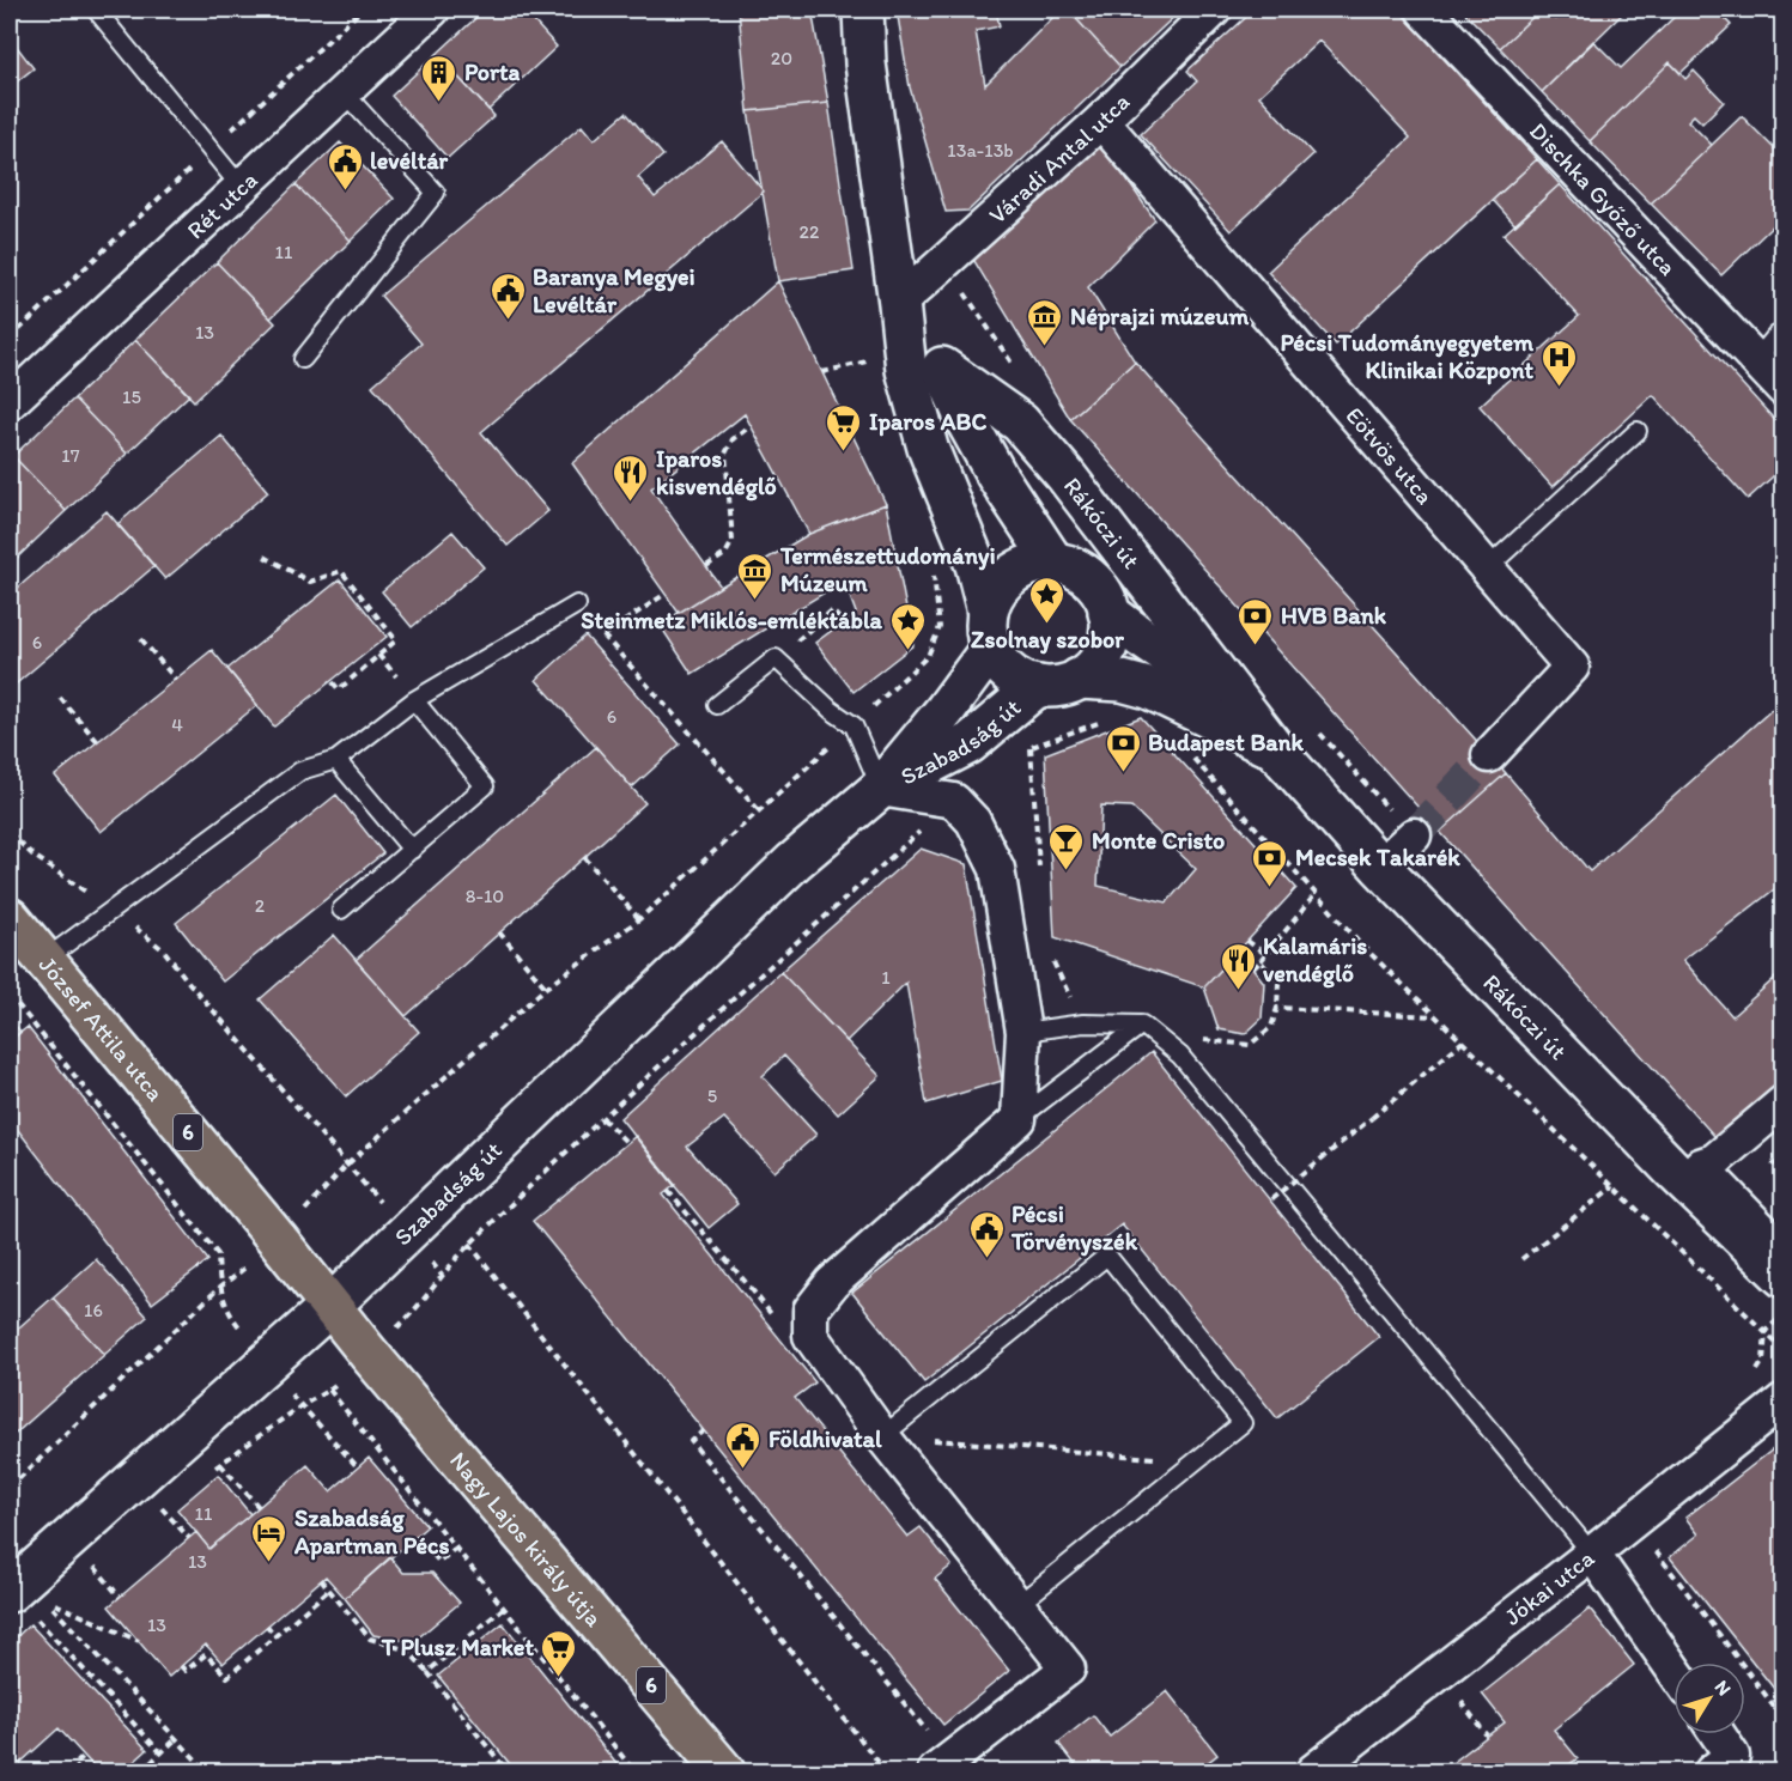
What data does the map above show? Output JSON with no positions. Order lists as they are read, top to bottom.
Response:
{
  "streets": {
    "main road": ["József Attila utca", "6", "Nagy Lajos király útja"],
    "street": [
      "Váradi Antal utca",
      "Dischka Győző utca",
      "Rét utca",
      "Eötvös utca",
      "Rákóczi út",
      "Szabadság út",
      "Jókai utca"
    ]
  },
  "crossings": [
    ["Váradi Antal utca", "Eötvös utca"],
    ["Váradi Antal utca", "Rákóczi út"],
    ["Rákóczi út", "Szabadság út"],
    ["Szabadság út", "József Attila utca"],
    ["Szabadság út", "Nagy Lajos király útja"],
    ["József Attila utca", "Nagy Lajos király útja"]
  ],
  "places": {
    "building": ["Porta"],
    "public building": [
      "levéltár",
      "Baranya Megyei Levéltár",
      "Pécsi Törvényszék",
      "Földhivatal"
    ],
    "museum": ["Néprajzi múzeum", "Természettudományi Múzeum"],
    "hospital": ["Pécsi Tudományegyetem Klinikai Központ"],
    "supermarket": ["Iparos ABC", "T Plusz Market"],
    "restaurant": ["Iparos kisvendéglő", "Kalamáris vendéglő"],
    "place": ["Zsolnay szobor", "Steinmetz Miklós-emléktábla"],
    "bank": ["HVB Bank", "Budapest Bank", "Mecsek Takarék"],
    "bar": ["Monte Cristo"],
    "hotel": ["Szabadság Apartman Pécs"]
  },
  "house_numbers": [
    "20",
    "13a-13b",
    "22",
    "11",
    "13",
    "15",
    "17",
    "6",
    "6",
    "4",
    "8-10",
    "2",
    "1",
    "5",
    "16",
    "11",
    "13",
    "13"
  ],
  "north": "top right"
}
